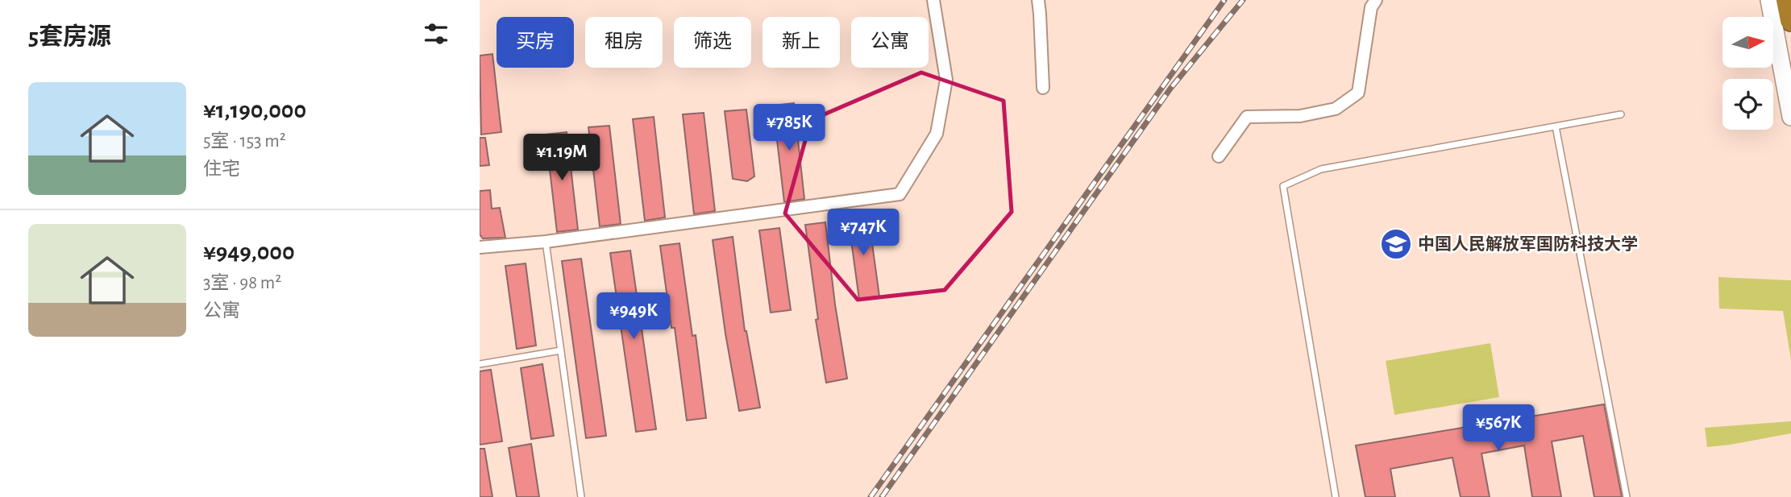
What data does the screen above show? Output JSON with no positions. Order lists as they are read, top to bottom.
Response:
{
  "places": {
    "school or university": ["中国人民解放军国防科技大学"]
  },
  "north": "right",
  "page": {
    "heading": "5套房源",
    "chip": [
      "买房",
      "租房",
      "筛选",
      "新上",
      "公寓"
    ],
    "list": [
      {
        "name": "¥1,190,000",
        "note": "5室 · 153 m² · 住宅"
      },
      {
        "name": "¥949,000",
        "note": "3室 · 98 m² · 公寓"
      }
    ],
    "price": [
      "¥785K",
      "¥1.19M",
      "¥747K",
      "¥949K",
      "¥567K"
    ]
  }
}
